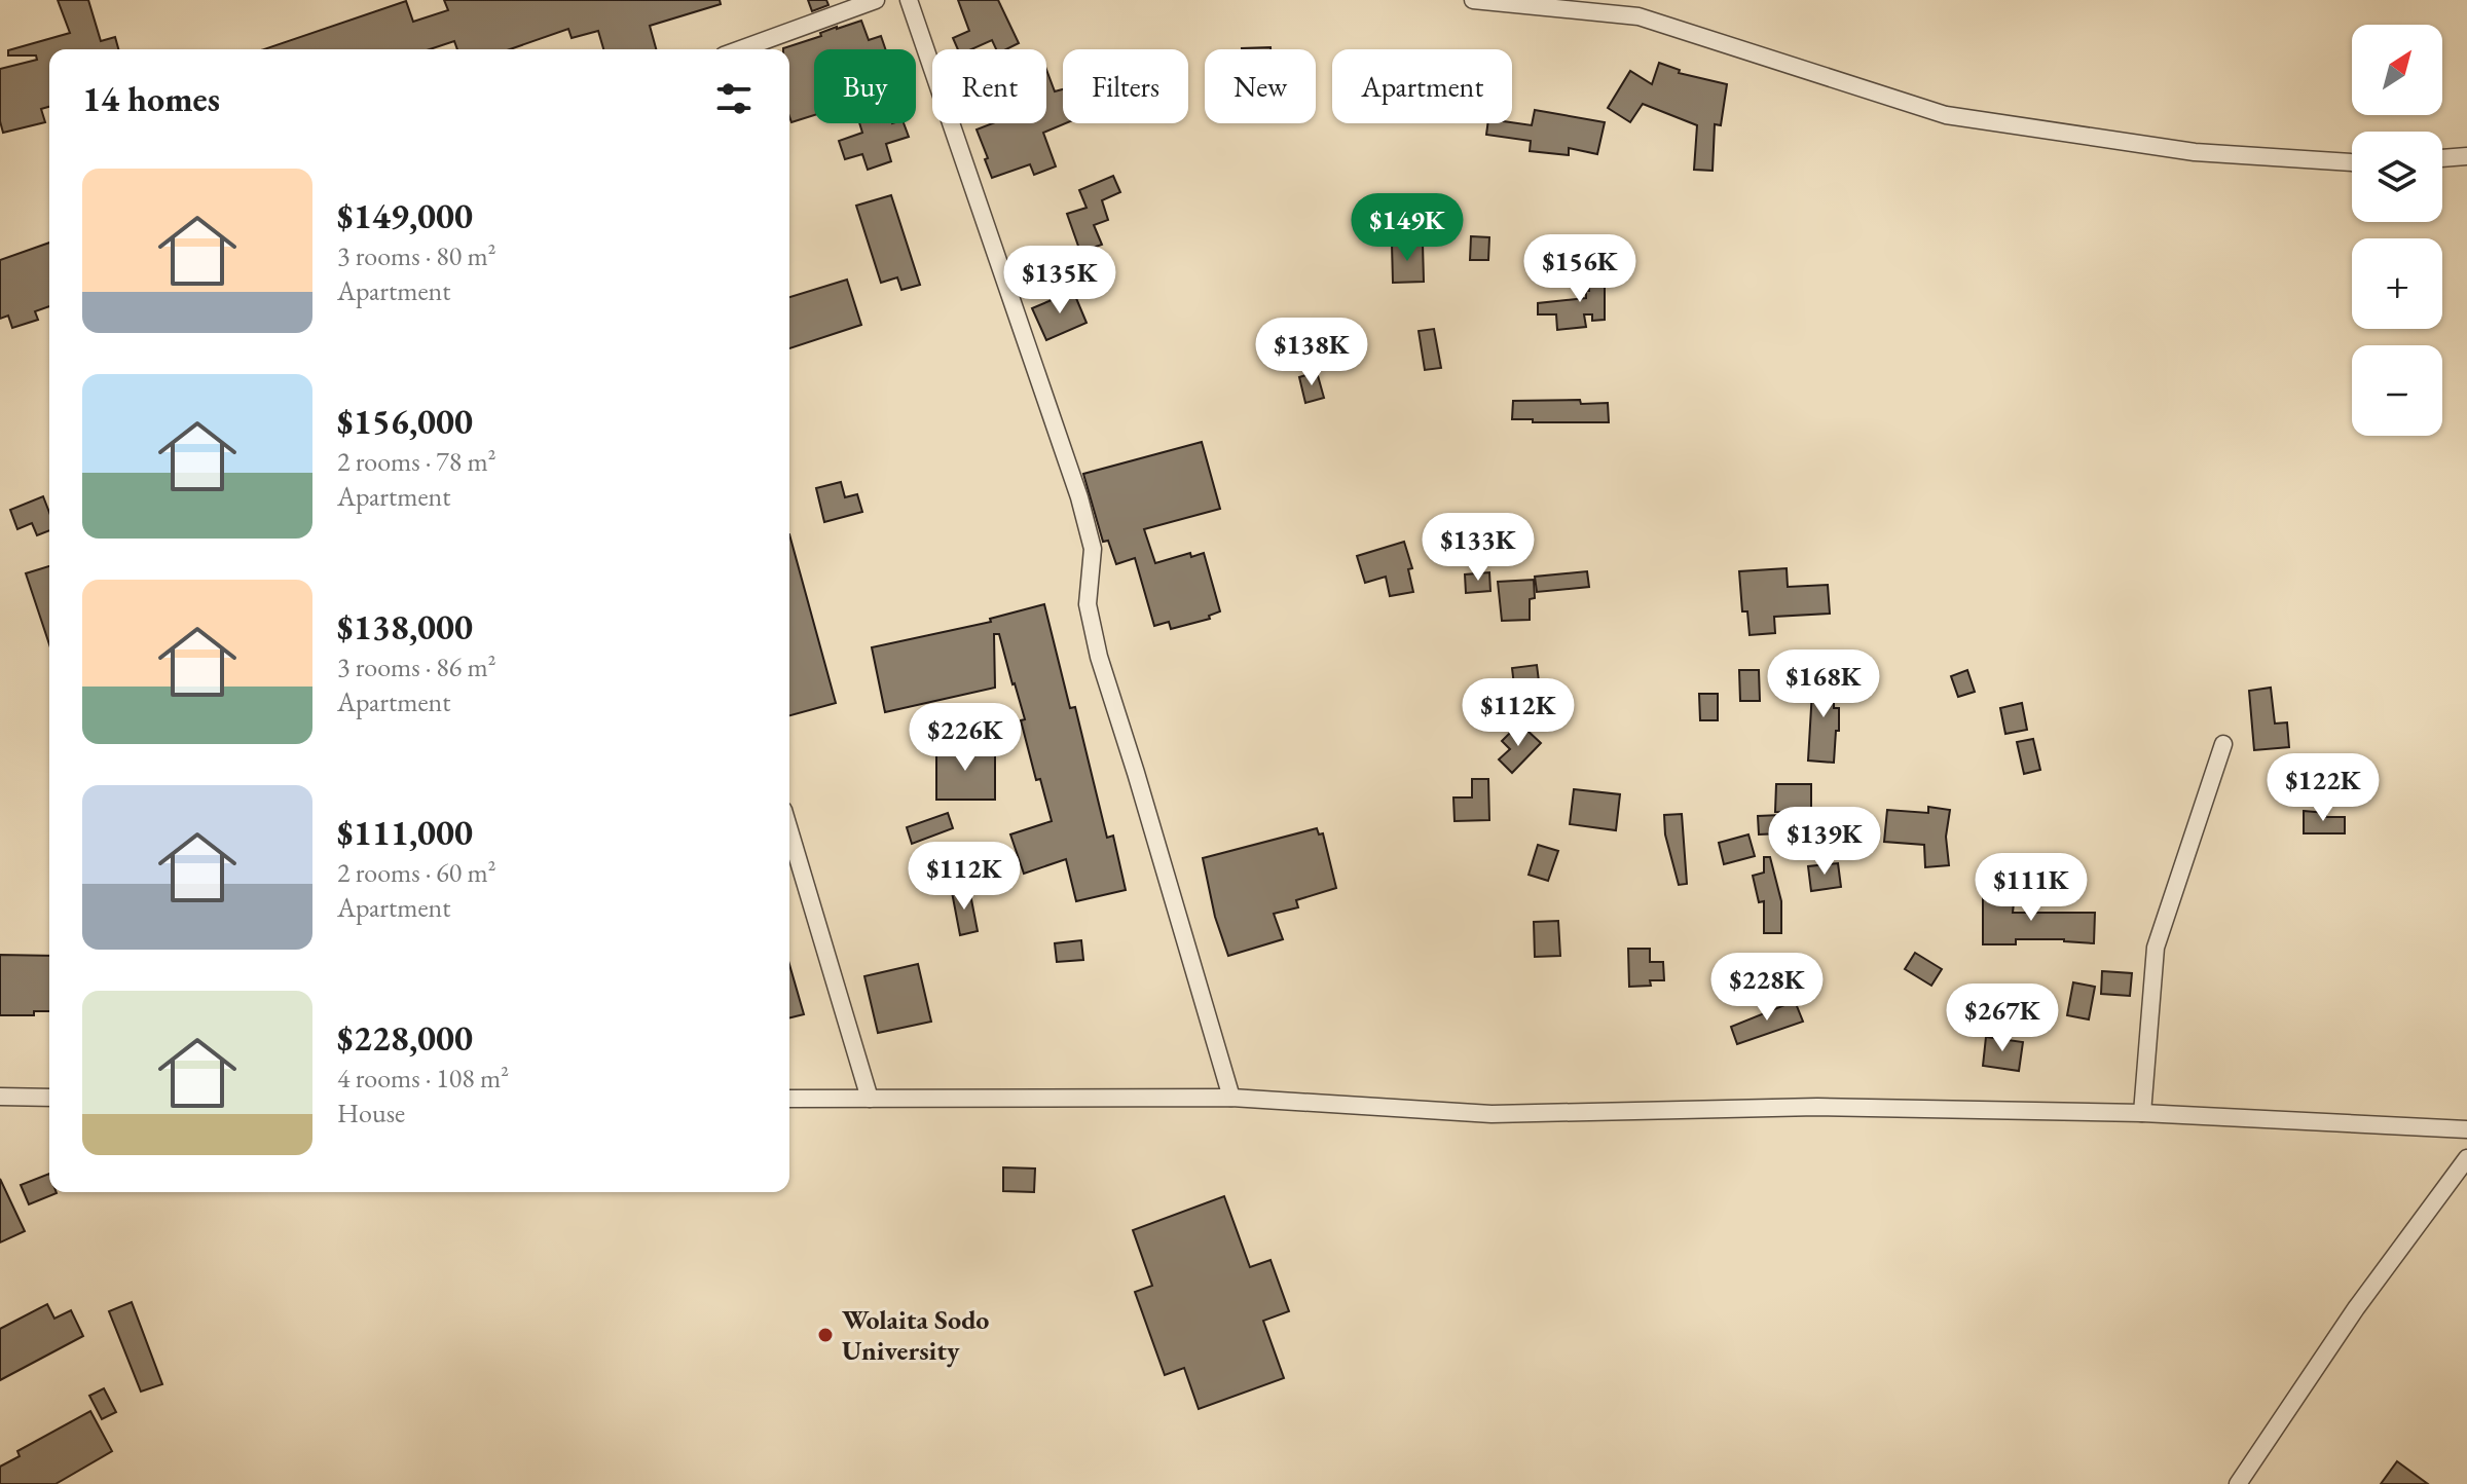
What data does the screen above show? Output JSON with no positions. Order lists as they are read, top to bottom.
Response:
{
  "places": ["Wolaita Sodo University"],
  "north": "top right",
  "page": {
    "map_buttons": ["+", "−"],
    "chip": [
      "Buy",
      "Rent",
      "Filters",
      "New",
      "Apartment"
    ],
    "heading": "14 homes",
    "list": [
      {
        "name": "$149,000",
        "note": "3 rooms · 80 m² · Apartment"
      },
      {
        "name": "$156,000",
        "note": "2 rooms · 78 m² · Apartment"
      },
      {
        "name": "$138,000",
        "note": "3 rooms · 86 m² · Apartment"
      },
      {
        "name": "$111,000",
        "note": "2 rooms · 60 m² · Apartment"
      },
      {
        "name": "$228,000",
        "note": "4 rooms · 108 m² · House"
      }
    ],
    "price": [
      "$149K",
      "$156K",
      "$135K",
      "$138K",
      "$133K",
      "$168K",
      "$112K",
      "$226K",
      "$122K",
      "$139K",
      "$112K",
      "$111K",
      "$228K",
      "$267K"
    ]
  }
}
